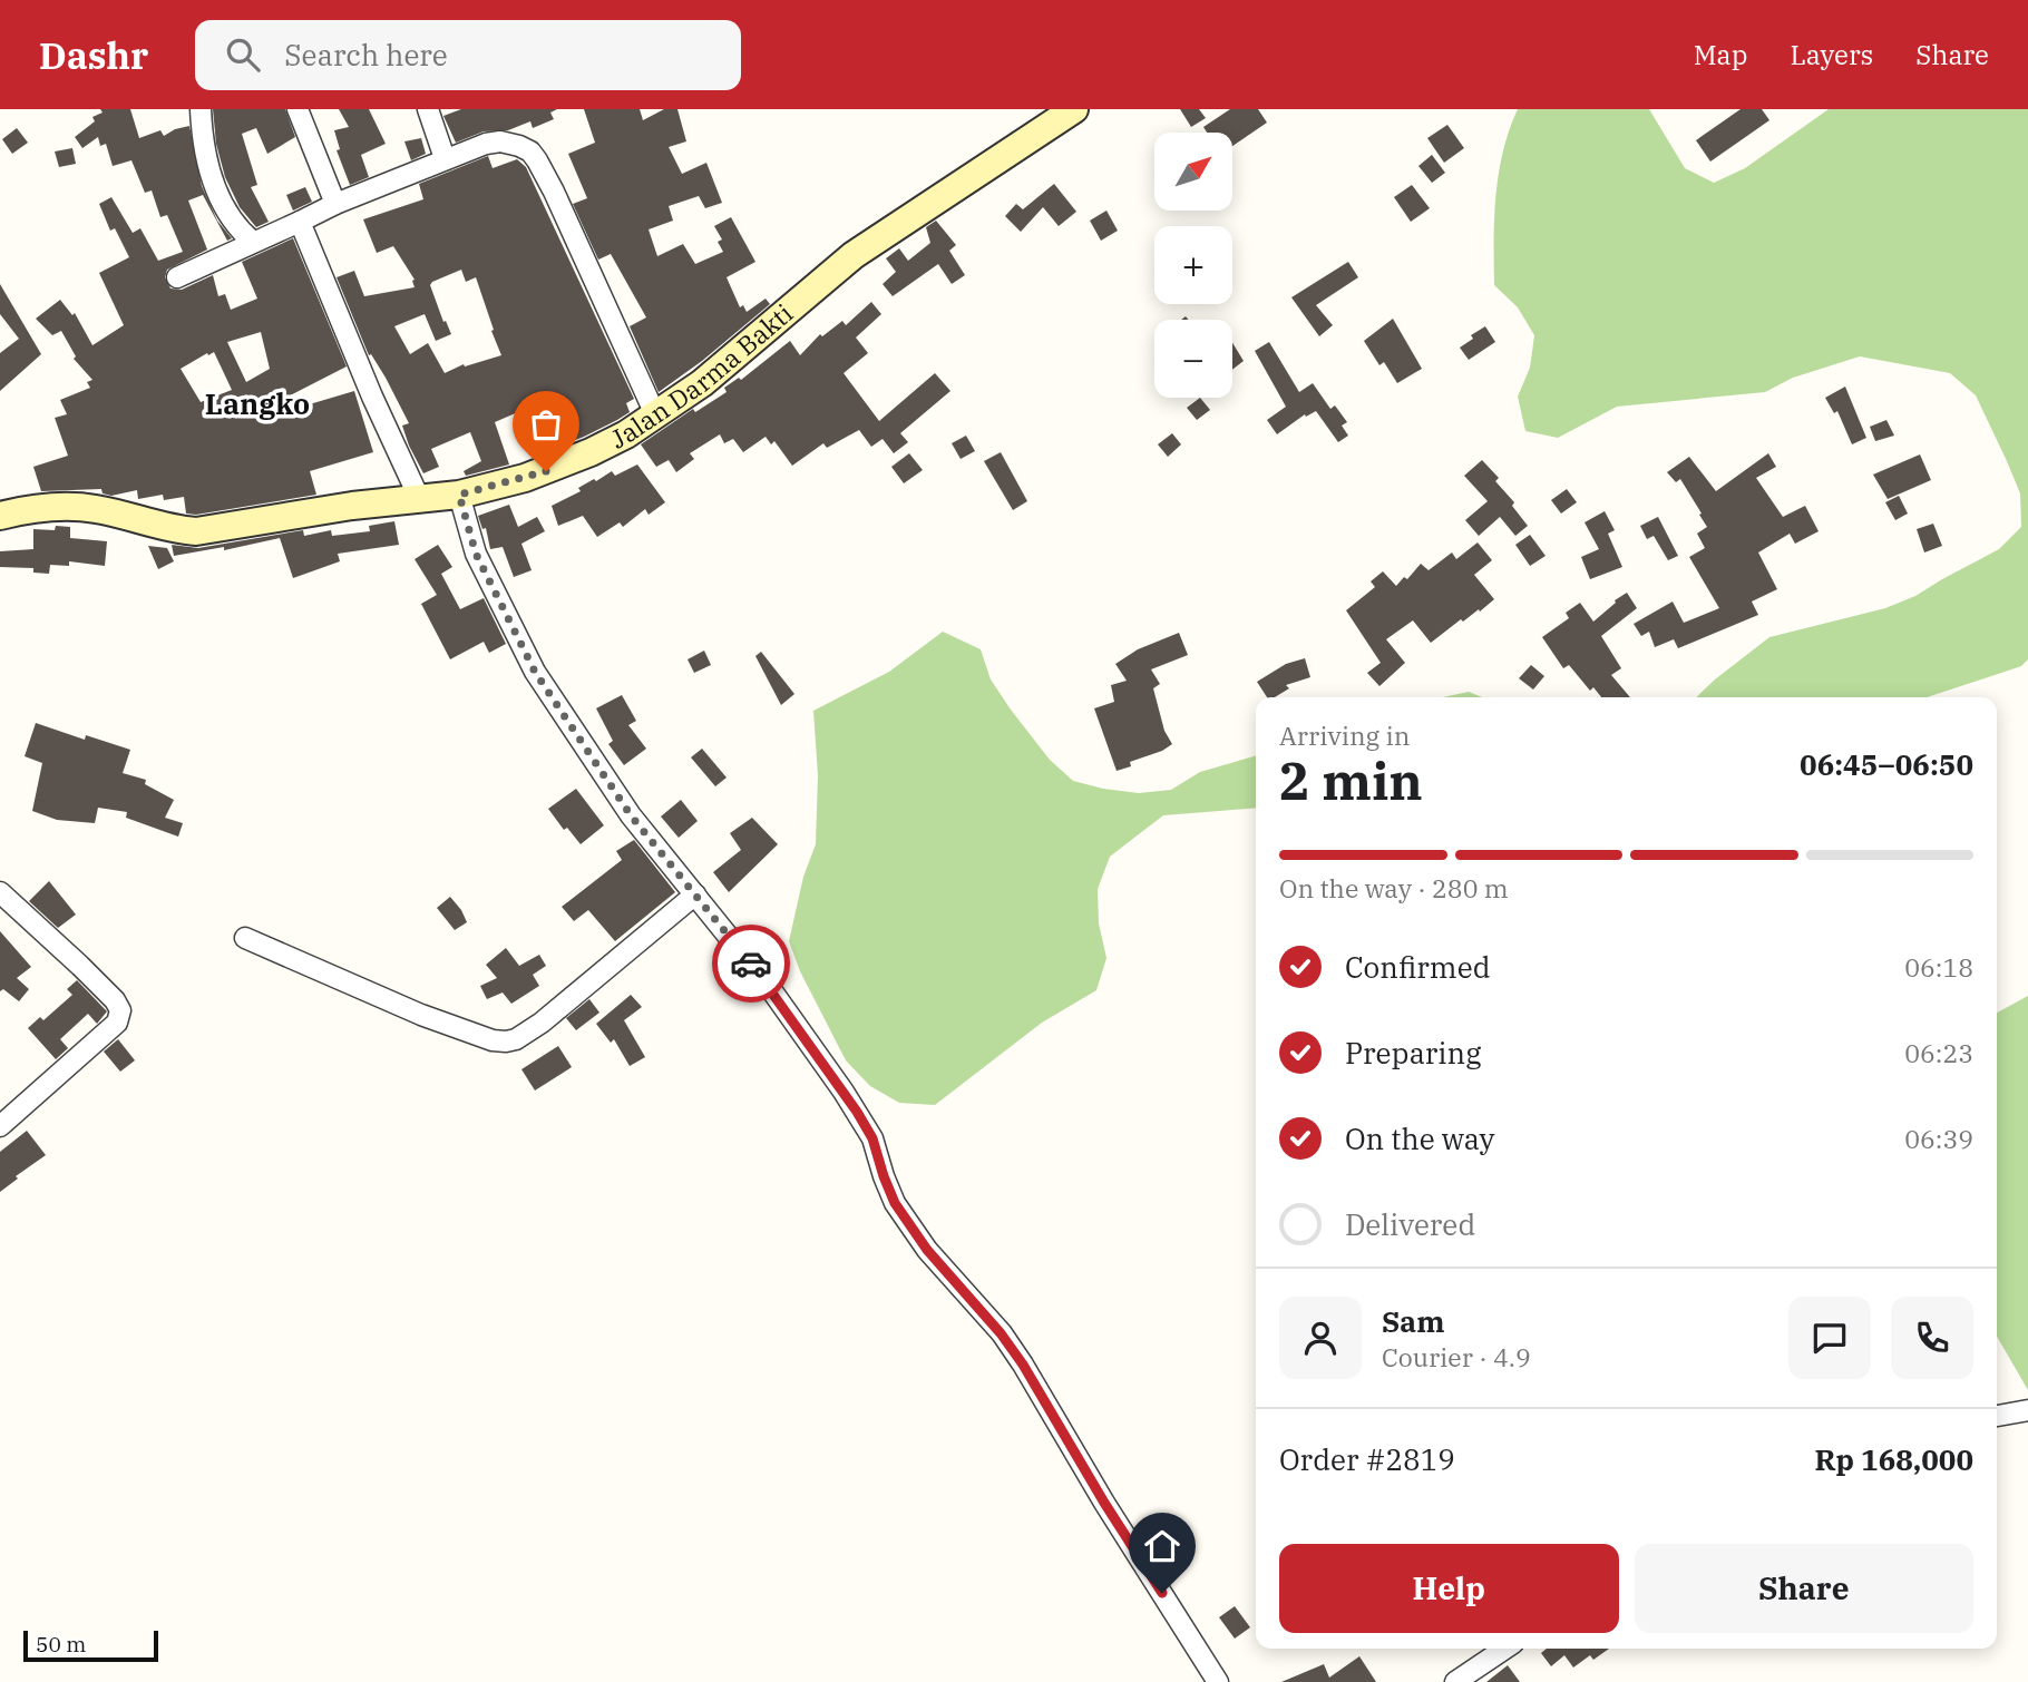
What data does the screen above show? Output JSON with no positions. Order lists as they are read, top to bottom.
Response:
{
  "streets": {
    "street": ["Jalan Darma Bakti"]
  },
  "districts": ["Langko"],
  "scale_bar": "50 m",
  "north": "top right",
  "page": {
    "header": "Dashr",
    "search": "Search here",
    "nav": ["Map", "Layers", "Share"],
    "map_buttons": ["+", "−"],
    "heading": ["2 min", "Arriving in", "06:45–06:50"],
    "panel": [
      "Sam",
      "Courier · 4.9",
      "Order #2819",
      "Rp 168,000"
    ],
    "bar": "On the way · 280 m",
    "list": [
      ["Confirmed", "06:18"],
      ["Preparing", "06:23"],
      ["On the way", "06:39"],
      "Delivered"
    ],
    "buttons": ["Help", "Share"],
    "scale": "50 m"
  }
}
